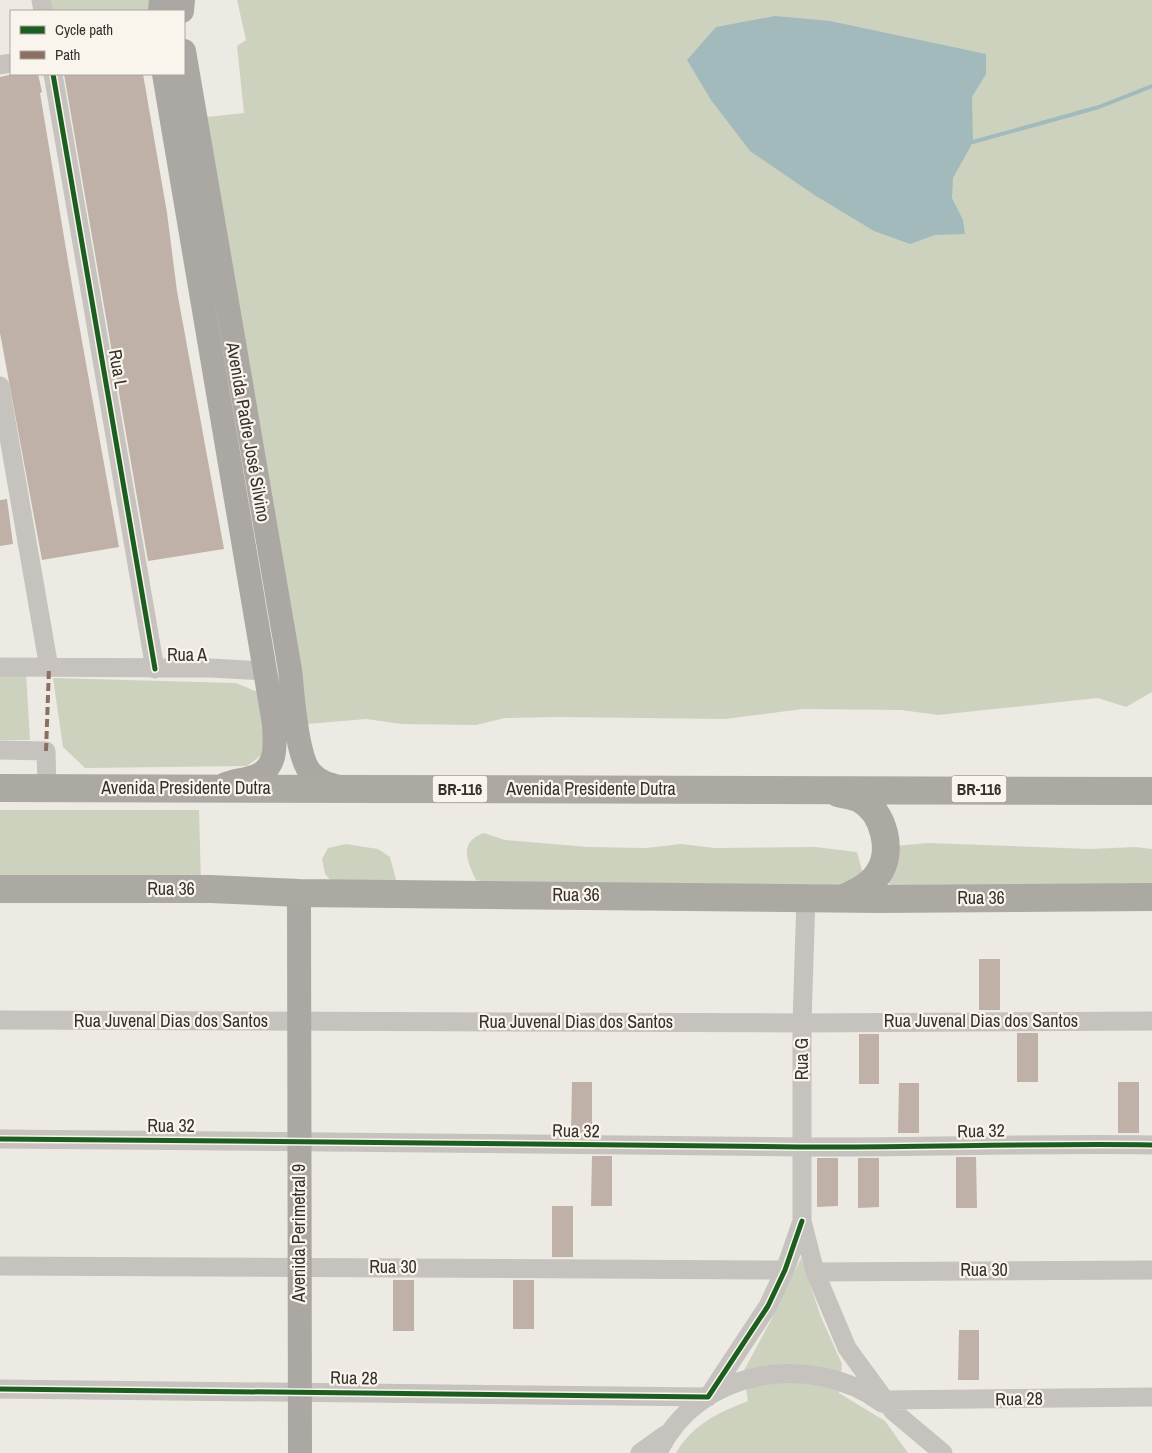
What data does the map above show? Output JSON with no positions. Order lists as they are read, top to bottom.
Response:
{
  "streets": {
    "highway": ["Avenida Presidente Dutra", "BR-116", "Rua 36"],
    "main road": ["Avenida Padre José Silvino", "Avenida Perimetral 9"],
    "street": [
      "Rua L",
      "Rua A",
      "Rua Juvenal Dias dos Santos",
      "Rua G",
      "Rua 32",
      "Rua 30",
      "Rua 28"
    ]
  },
  "crossings": [
    ["Rua L", "Rua A"],
    ["Avenida Padre José Silvino", "Rua A"],
    ["Avenida Padre José Silvino", "Avenida Presidente Dutra"],
    ["Rua 36", "Rua G"],
    ["Rua 36", "Avenida Perimetral 9"],
    ["Rua Juvenal Dias dos Santos", "Rua G"],
    ["Rua Juvenal Dias dos Santos", "Avenida Perimetral 9"],
    ["Rua G", "Rua 32"],
    ["Rua 32", "Avenida Perimetral 9"],
    ["Avenida Perimetral 9", "Rua 30"],
    ["Avenida Perimetral 9", "Rua 28"]
  ],
  "legend": ["Cycle path", "Path"]
}
